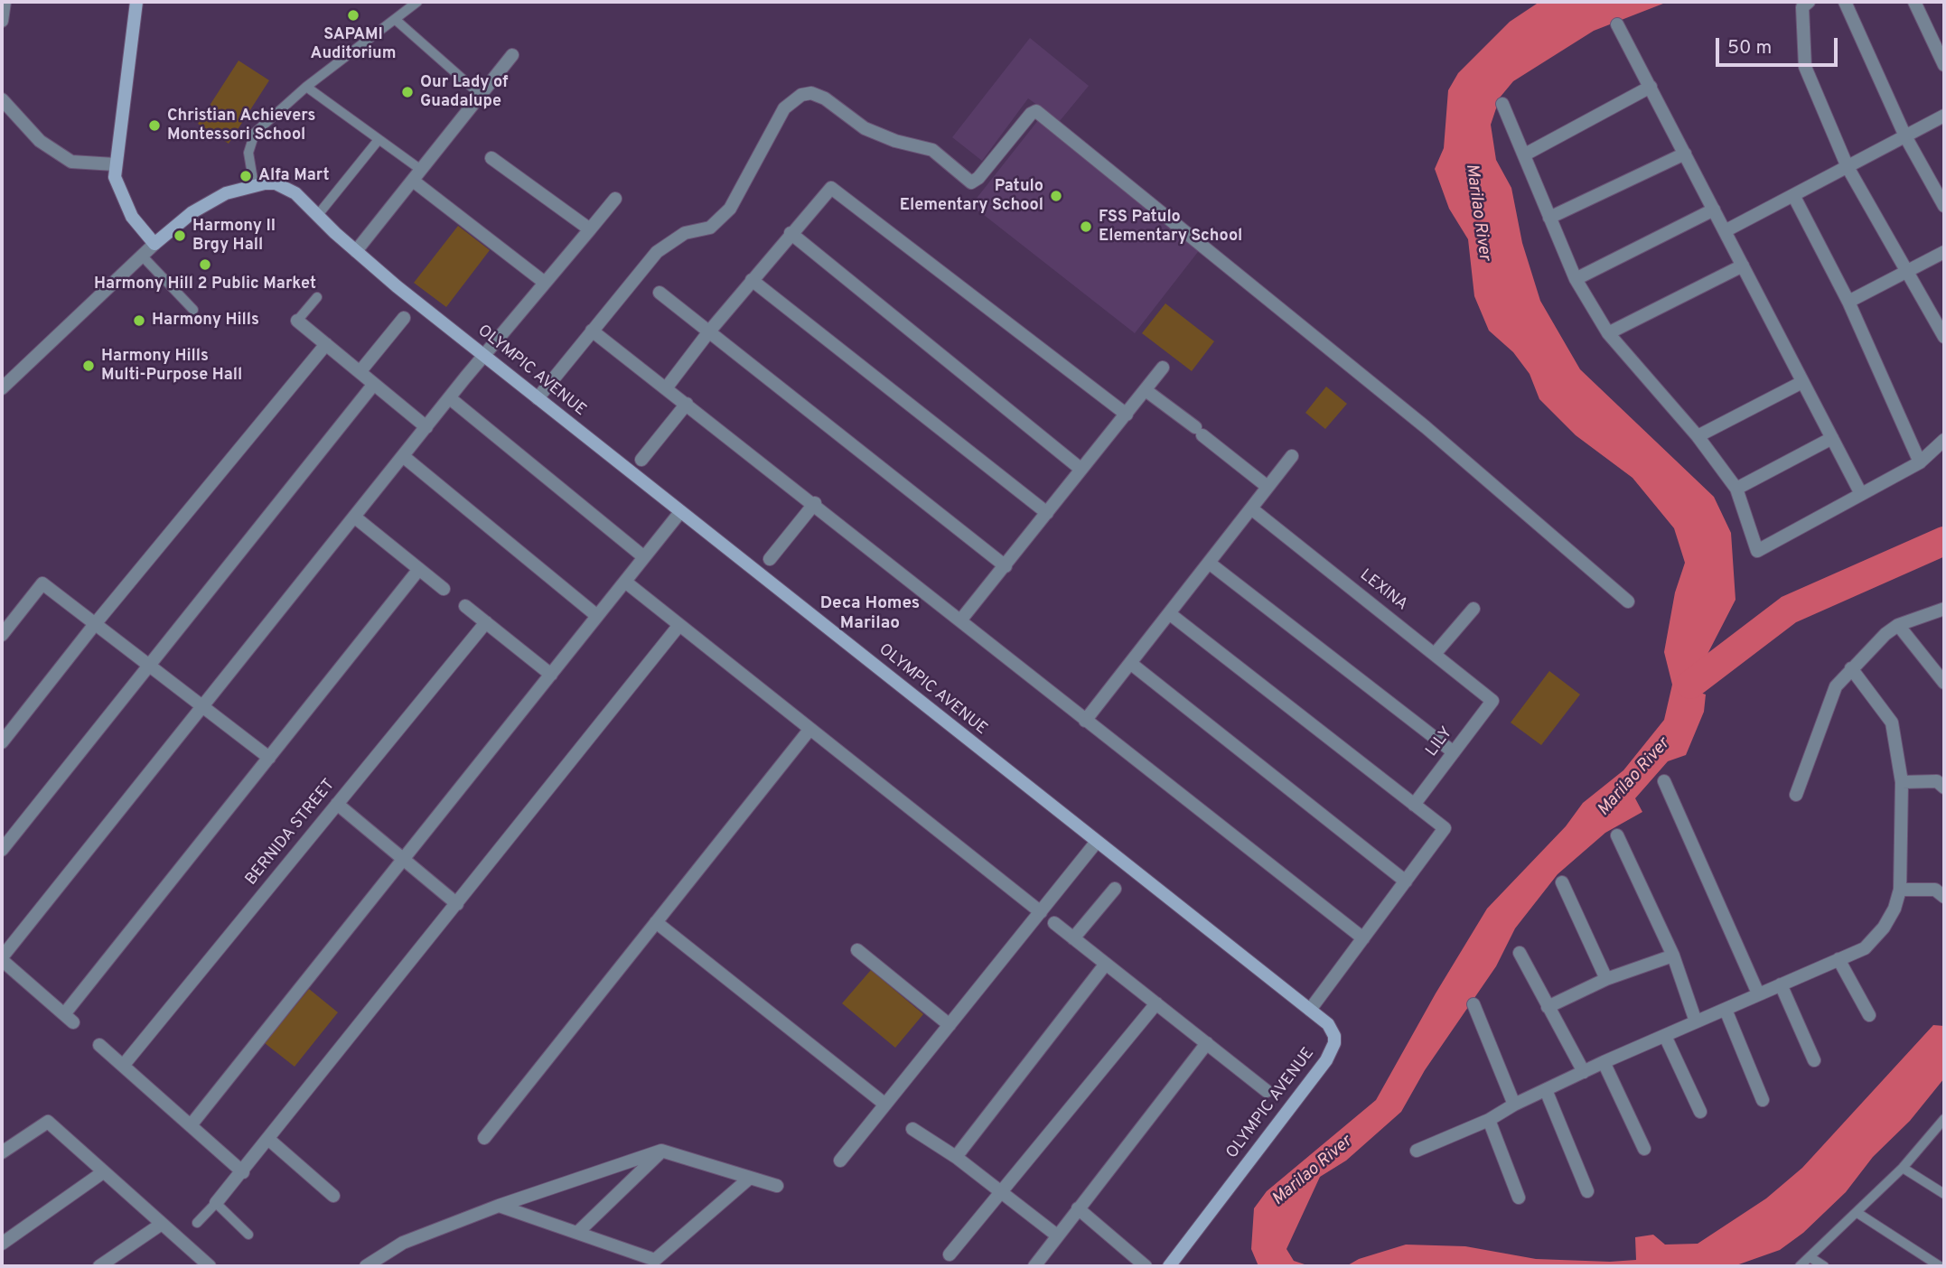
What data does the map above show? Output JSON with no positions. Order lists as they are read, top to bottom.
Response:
{
  "streets": {
    "street": [
      "OLYMPIC AVENUE",
      "LEXINA",
      "LILY",
      "BERNIDA STREET"
    ]
  },
  "crossings": [
    ["LEXINA", "LILY"]
  ],
  "districts": ["Deca Homes Marilao"],
  "water": ["Marilao River"],
  "places": [
    "SAPAMI Auditorium",
    "Our Lady of Guadalupe",
    "Christian Achievers Montessori School",
    "Alfa Mart",
    "Patulo Elementary School",
    "FSS Patulo Elementary School",
    "Harmony II Brgy Hall",
    "Harmony Hill 2 Public Market",
    "Harmony Hills",
    "Harmony Hills Multi-Purpose Hall"
  ],
  "scale_bar": "50 m"
}
